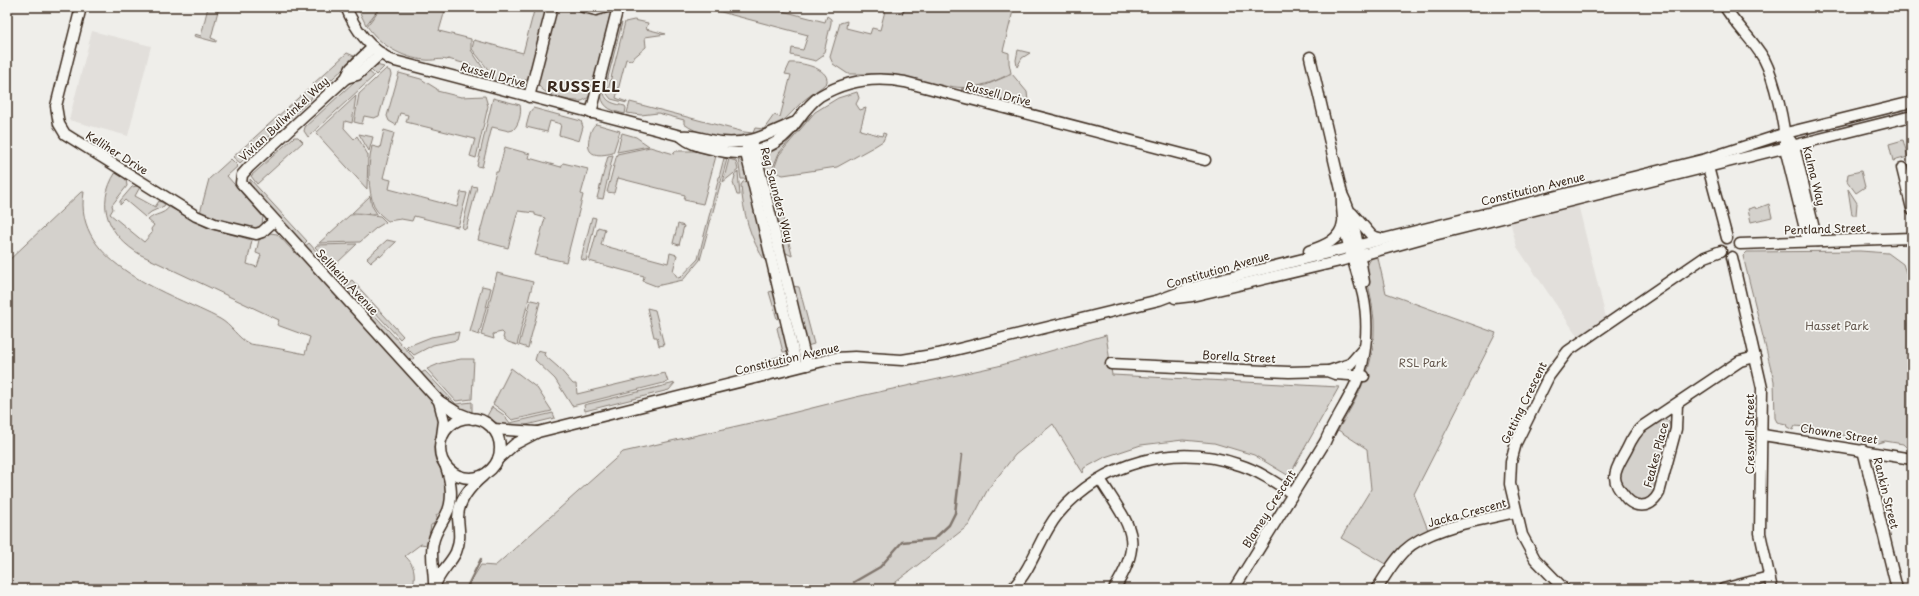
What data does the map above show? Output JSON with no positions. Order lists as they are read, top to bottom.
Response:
{
  "streets": {
    "street": [
      "Russell Drive",
      "Vivian Bullwinkel Way",
      "Kelliher Drive",
      "Kalma Way",
      "Constitution Avenue",
      "Reg Saunders Way",
      "Pentland Street",
      "Sellheim Avenue",
      "Borella Street",
      "Getting Crescent",
      "Creswell Street",
      "Chowne Street",
      "Feakes Place",
      "Rankin Street",
      "Blamey Crescent",
      "Jacka Crescent"
    ]
  },
  "crossings": [
    ["Russell Drive", "Vivian Bullwinkel Way"],
    ["Russell Drive", "Reg Saunders Way"],
    ["Vivian Bullwinkel Way", "Sellheim Avenue"],
    ["Kelliher Drive", "Sellheim Avenue"],
    ["Kalma Way", "Constitution Avenue"],
    ["Kalma Way", "Pentland Street"],
    ["Constitution Avenue", "Reg Saunders Way"],
    ["Constitution Avenue", "Sellheim Avenue"],
    ["Constitution Avenue", "Blamey Crescent"],
    ["Pentland Street", "Getting Crescent"],
    ["Pentland Street", "Creswell Street"],
    ["Borella Street", "Blamey Crescent"],
    ["Getting Crescent", "Creswell Street"],
    ["Getting Crescent", "Jacka Crescent"],
    ["Creswell Street", "Chowne Street"],
    ["Creswell Street", "Feakes Place"],
    ["Chowne Street", "Rankin Street"]
  ],
  "districts": ["RUSSELL"],
  "parks": ["Hasset Park", "RSL Park"]
}
